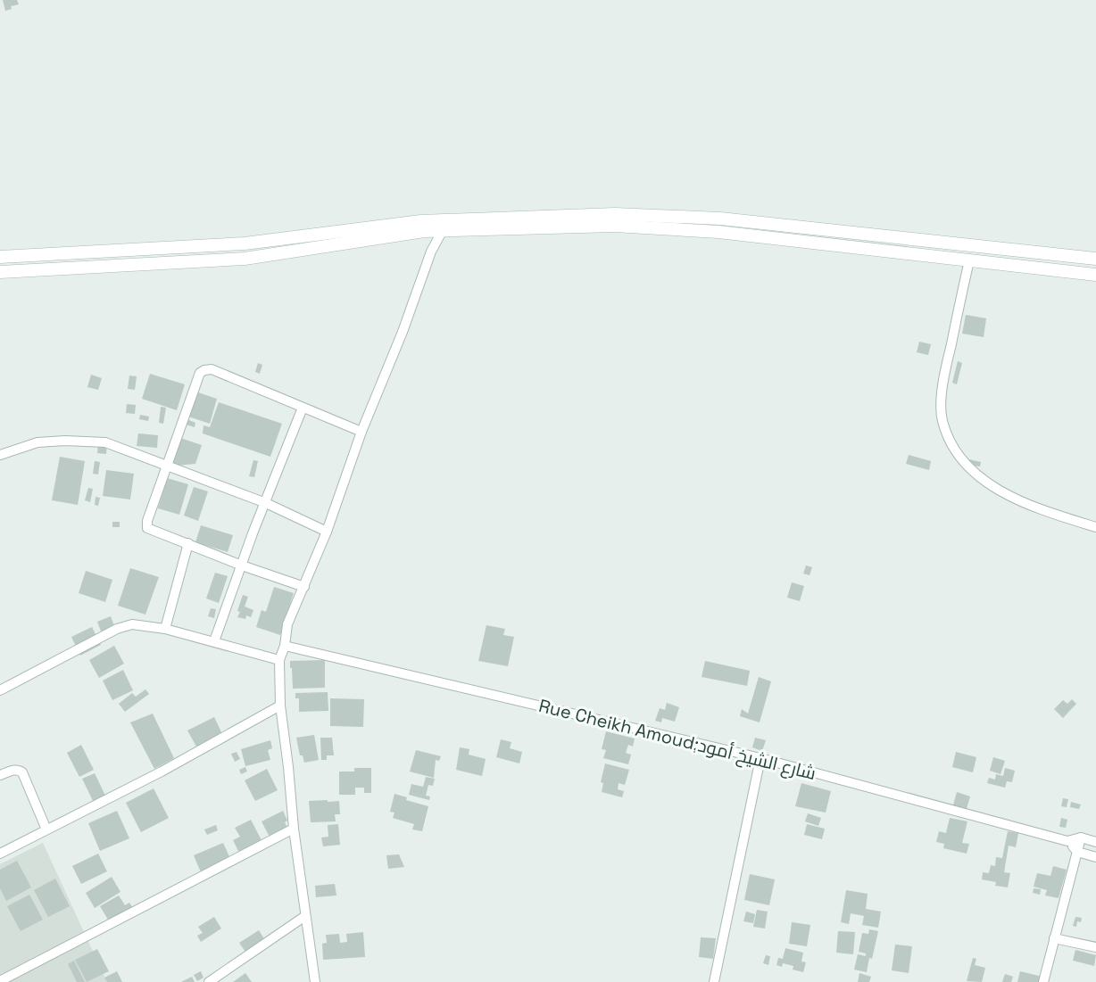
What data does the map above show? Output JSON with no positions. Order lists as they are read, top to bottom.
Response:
{
  "streets": {
    "street": ["Rue Cheikh Amoud;شارع الشيخ أمود"]
  }
}
